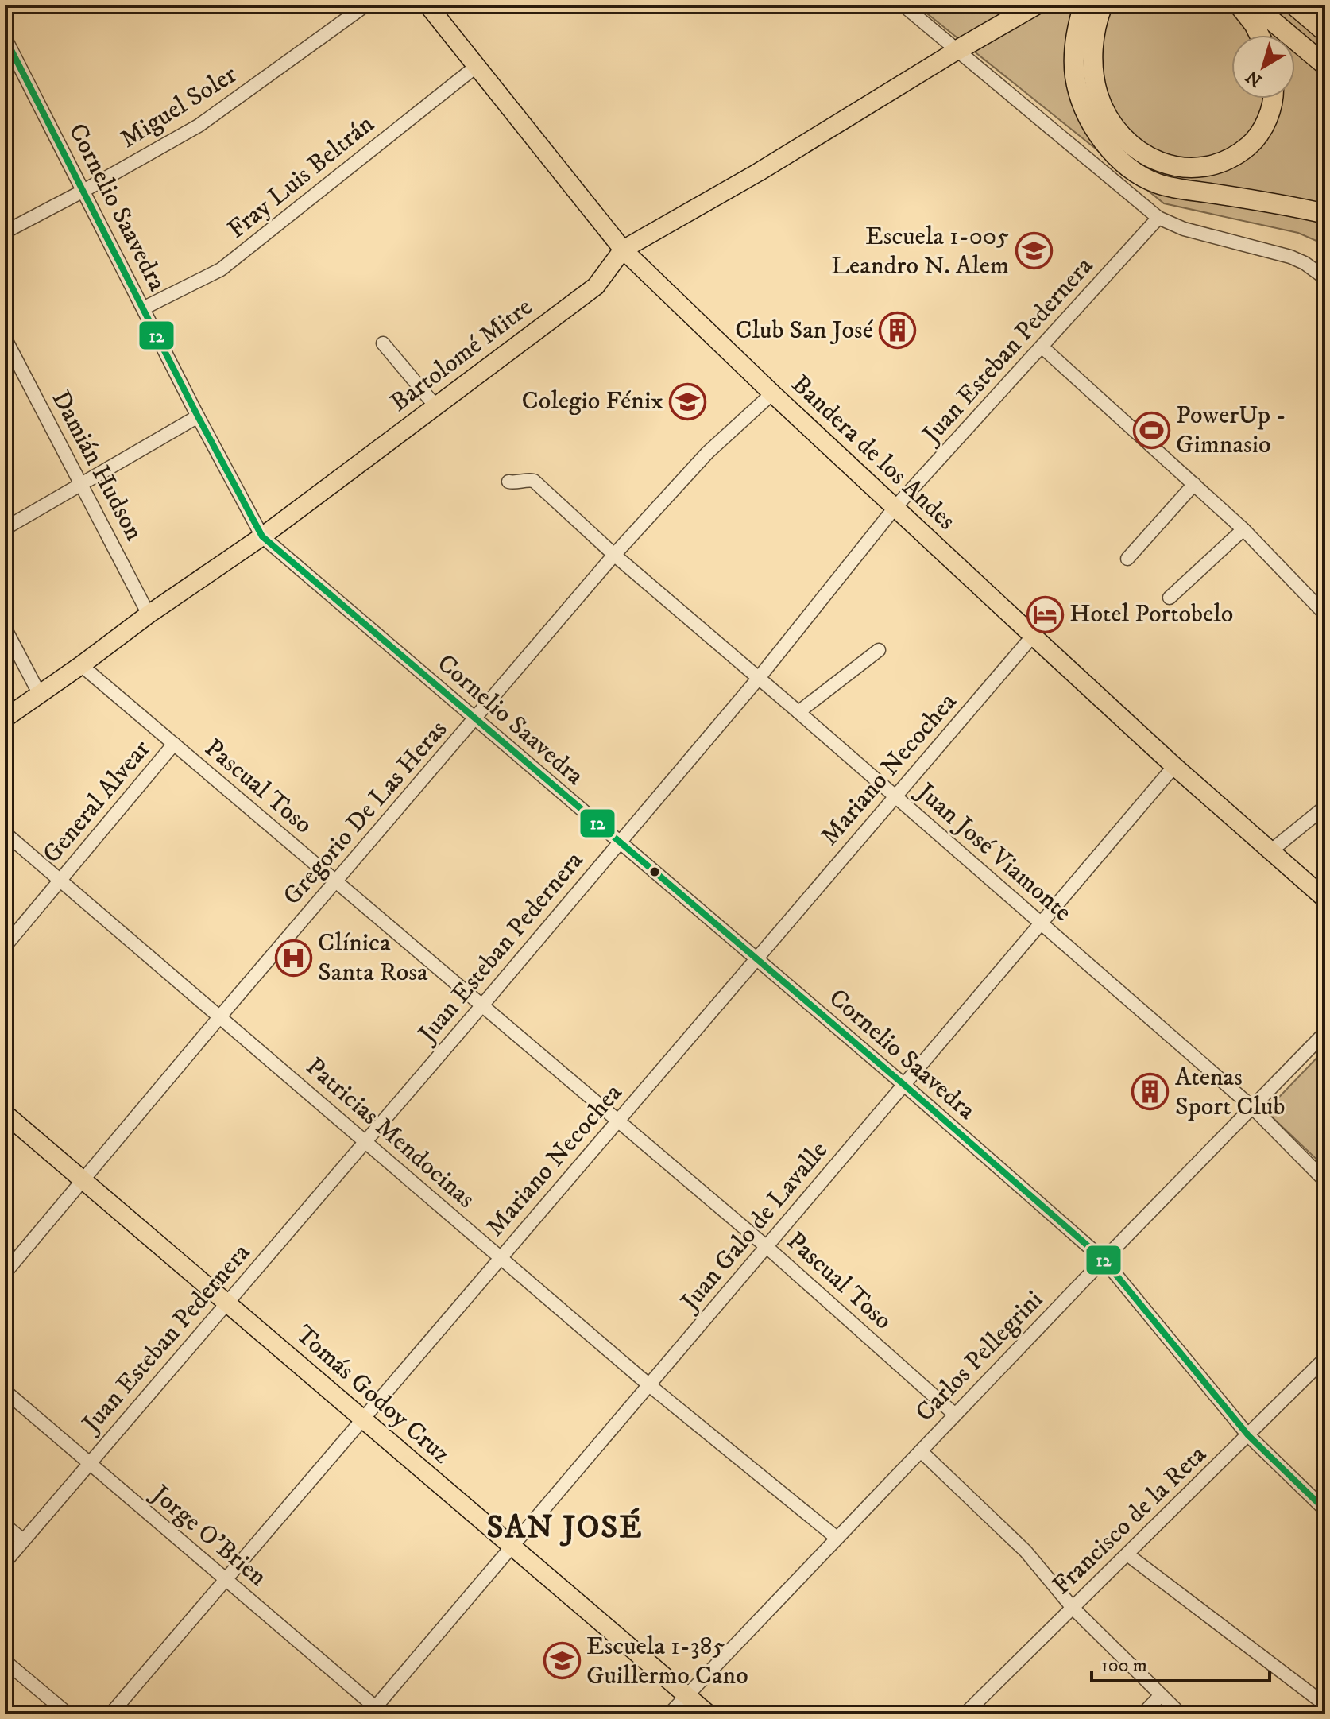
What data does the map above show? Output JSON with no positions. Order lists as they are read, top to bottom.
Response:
{
  "streets": {
    "main road": ["Bartolomé Mitre", "Bandera de los Andes", "Tomás Godoy Cruz"],
    "street": [
      "Miguel Soler",
      "Fray Luis Beltrán",
      "Cornelio Saavedra",
      "Juan Esteban Pedernera",
      "Damián Hudson",
      "Mariano Necochea",
      "Pascual Toso",
      "General Alvear",
      "Gregorio De Las Heras",
      "Juan José Viamonte",
      "Patricias Mendocinas",
      "Juan Galo de Lavalle",
      "Carlos Pellegrini",
      "Francisco de la Reta",
      "Jorge O'Brien"
    ]
  },
  "crossings": [
    ["Miguel Soler", "Cornelio Saavedra"],
    ["Fray Luis Beltrán", "Cornelio Saavedra"],
    ["Fray Luis Beltrán", "Bandera de los Andes"],
    ["Cornelio Saavedra", "Juan Esteban Pedernera"],
    ["Cornelio Saavedra", "Bartolomé Mitre"],
    ["Cornelio Saavedra", "Mariano Necochea"],
    ["Cornelio Saavedra", "Gregorio De Las Heras"],
    ["Cornelio Saavedra", "Juan Galo de Lavalle"],
    ["Cornelio Saavedra", "Carlos Pellegrini"],
    ["Cornelio Saavedra", "Francisco de la Reta"],
    ["Juan Esteban Pedernera", "Bandera de los Andes"],
    ["Juan Esteban Pedernera", "Pascual Toso"],
    ["Juan Esteban Pedernera", "Juan José Viamonte"],
    ["Juan Esteban Pedernera", "Patricias Mendocinas"],
    ["Juan Esteban Pedernera", "Tomás Godoy Cruz"],
    ["Juan Esteban Pedernera", "Jorge O'Brien"],
    ["Bartolomé Mitre", "Bandera de los Andes"],
    ["Bartolomé Mitre", "Damián Hudson"],
    ["Bartolomé Mitre", "Pascual Toso"],
    ["Bandera de los Andes", "Mariano Necochea"],
    ["Bandera de los Andes", "Gregorio De Las Heras"],
    ["Bandera de los Andes", "Juan Galo de Lavalle"],
    ["Mariano Necochea", "Pascual Toso"],
    ["Mariano Necochea", "Juan José Viamonte"],
    ["Mariano Necochea", "Patricias Mendocinas"],
    ["Mariano Necochea", "Tomás Godoy Cruz"],
    ["Mariano Necochea", "Jorge O'Brien"],
    ["Pascual Toso", "General Alvear"],
    ["Pascual Toso", "Gregorio De Las Heras"],
    ["Pascual Toso", "Juan Galo de Lavalle"],
    ["Pascual Toso", "Carlos Pellegrini"],
    ["General Alvear", "Patricias Mendocinas"],
    ["Gregorio De Las Heras", "Juan José Viamonte"],
    ["Gregorio De Las Heras", "Patricias Mendocinas"],
    ["Gregorio De Las Heras", "Tomás Godoy Cruz"],
    ["Juan José Viamonte", "Juan Galo de Lavalle"],
    ["Juan José Viamonte", "Carlos Pellegrini"],
    ["Patricias Mendocinas", "Juan Galo de Lavalle"],
    ["Patricias Mendocinas", "Carlos Pellegrini"],
    ["Juan Galo de Lavalle", "Tomás Godoy Cruz"],
    ["Juan Galo de Lavalle", "Jorge O'Brien"],
    ["Carlos Pellegrini", "Tomás Godoy Cruz"]
  ],
  "districts": ["SAN JOSÉ"],
  "places": {
    "school or university": ["Escuela 1-005 Leandro N. Alem", "Colegio Fénix", "Escuela 1-385 Guillermo Cano"],
    "building": ["Club San José", "Atenas Sport Club"],
    "sports": ["PowerUp - Gimnasio"],
    "hotel": ["Hotel Portobelo"],
    "hospital": ["Clínica Santa Rosa"]
  },
  "lines": ["transit line 12"],
  "scale_bar": "100 m",
  "north": "bottom left"
}
